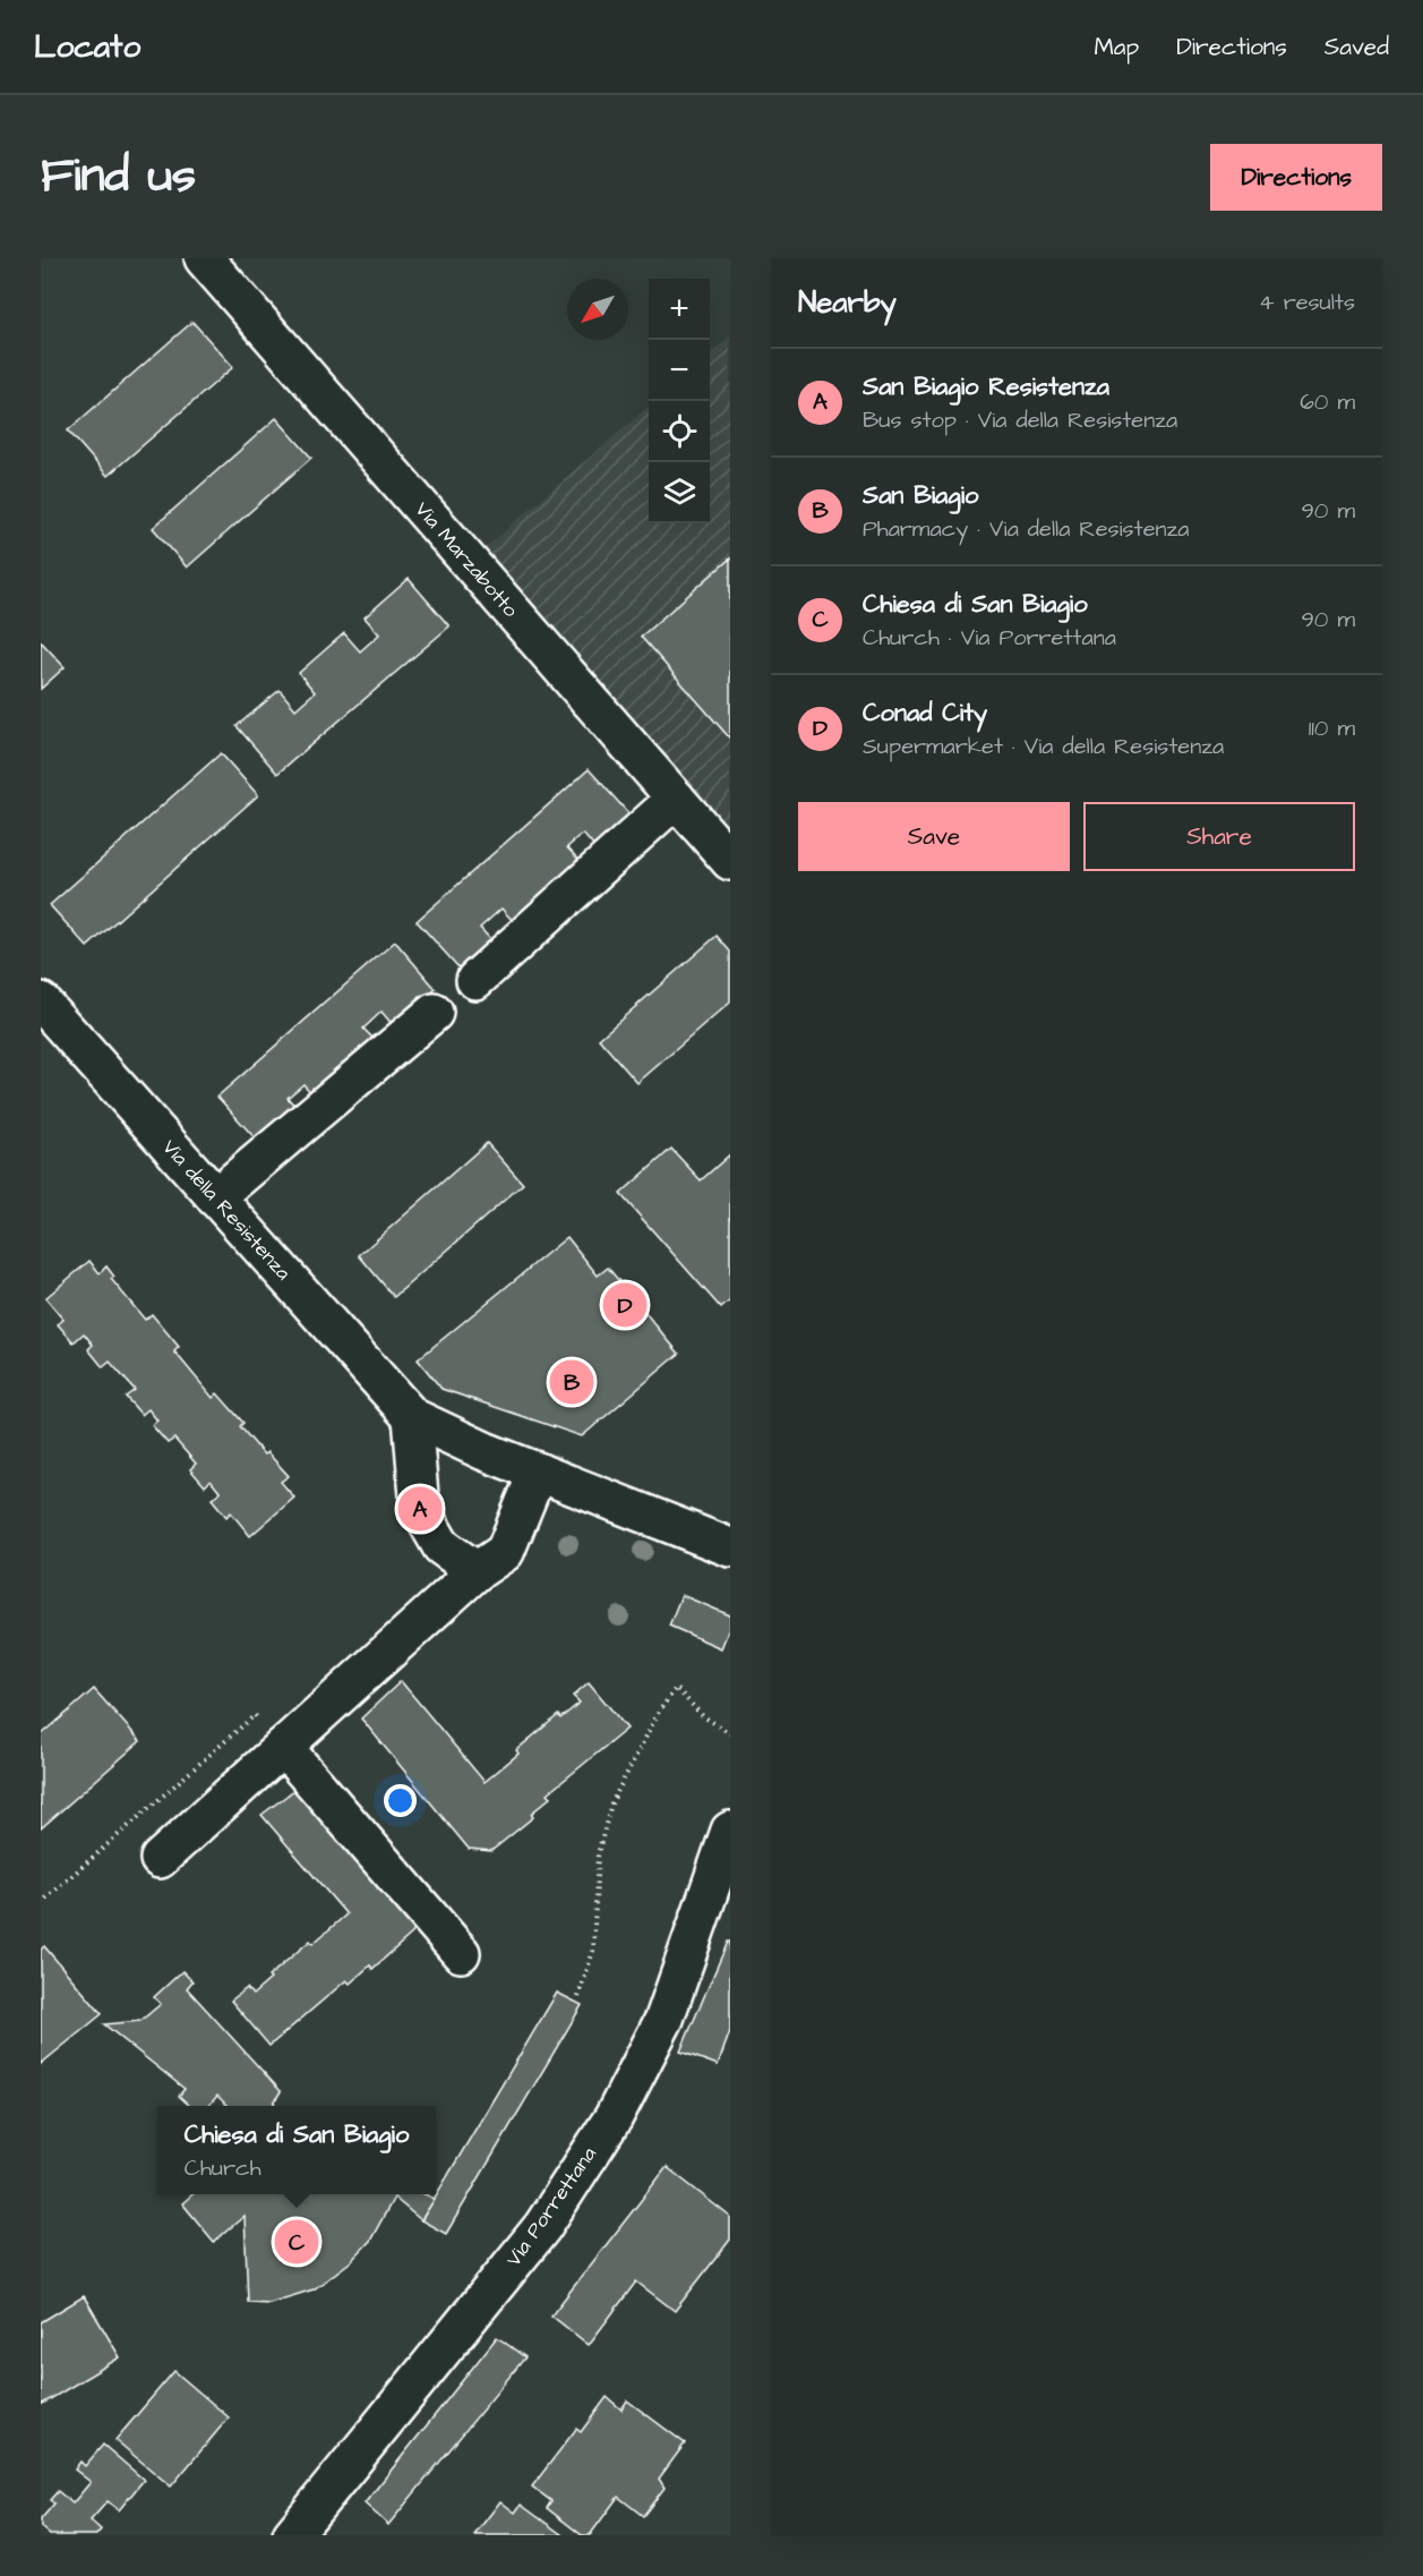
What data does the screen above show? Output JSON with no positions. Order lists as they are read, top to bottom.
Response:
{
  "streets": {
    "street": ["Via Marzabotto", "Via della Resistenza", "Via Porrettana"]
  },
  "north": "bottom left",
  "page": {
    "header": "Locato",
    "nav": ["Map", "Directions", "Saved"],
    "title": "Find us",
    "buttons": [
      "Directions",
      ["Save", "Share"]
    ],
    "heading": ["Nearby", "4 results"],
    "map_buttons": ["+", "−"],
    "list": [
      {
        "mark": "A",
        "name": "San Biagio Resistenza",
        "note": "Bus stop · Via della Resistenza",
        "value": "60 m"
      },
      {
        "mark": "B",
        "name": "San Biagio",
        "note": "Pharmacy · Via della Resistenza",
        "value": "90 m"
      },
      {
        "mark": "C",
        "name": "Chiesa di San Biagio",
        "note": "Church · Via Porrettana",
        "value": "90 m"
      },
      {
        "mark": "D",
        "name": "Conad City",
        "note": "Supermarket · Via della Resistenza",
        "value": "110 m"
      }
    ],
    "pins": [
      "D",
      "B",
      "A",
      "C"
    ],
    "popup": ["Chiesa di San Biagio", "Church"]
  }
}
